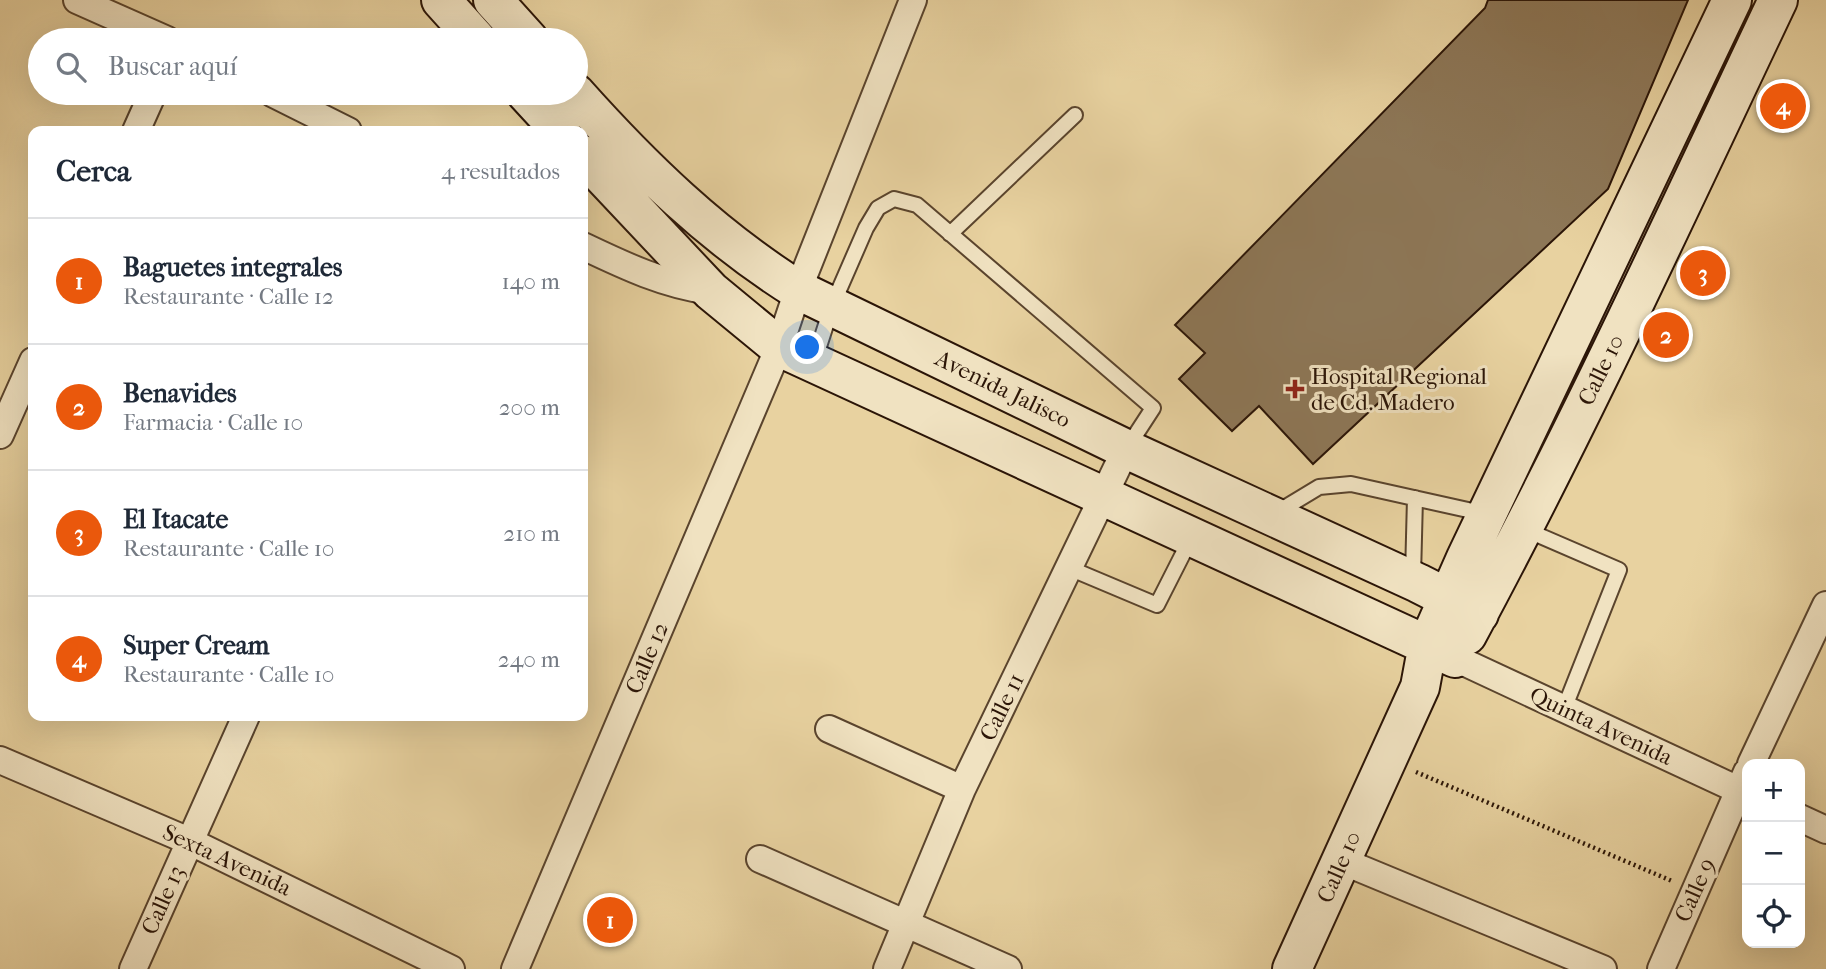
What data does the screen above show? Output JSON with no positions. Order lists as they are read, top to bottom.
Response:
{
  "streets": {
    "main road": ["Calle 10", "Avenida Jalisco"],
    "street": [
      "Calle 12",
      "Calle 11",
      "Quinta Avenida",
      "Sexta Avenida",
      "Calle 9",
      "Calle 13"
    ]
  },
  "crossings": [
    ["Calle 10", "Avenida Jalisco"],
    ["Calle 10", "Quinta Avenida"],
    ["Avenida Jalisco", "Calle 12"],
    ["Avenida Jalisco", "Calle 11"],
    ["Sexta Avenida", "Calle 13"]
  ],
  "places": {
    "health": ["Hospital Regional de Cd. Madero"]
  },
  "page": {
    "search": "Buscar aquí",
    "pins": [
      "4",
      "3",
      "2",
      "1"
    ],
    "heading": ["Cerca", "4 resultados"],
    "list": [
      {
        "mark": "1",
        "name": "Baguetes integrales",
        "note": "Restaurante · Calle 12",
        "value": "140 m"
      },
      {
        "mark": "2",
        "name": "Benavides",
        "note": "Farmacia · Calle 10",
        "value": "200 m"
      },
      {
        "mark": "3",
        "name": "El Itacate",
        "note": "Restaurante · Calle 10",
        "value": "210 m"
      },
      {
        "mark": "4",
        "name": "Super Cream",
        "note": "Restaurante · Calle 10",
        "value": "240 m"
      }
    ],
    "map_buttons": ["+", "−"]
  }
}
